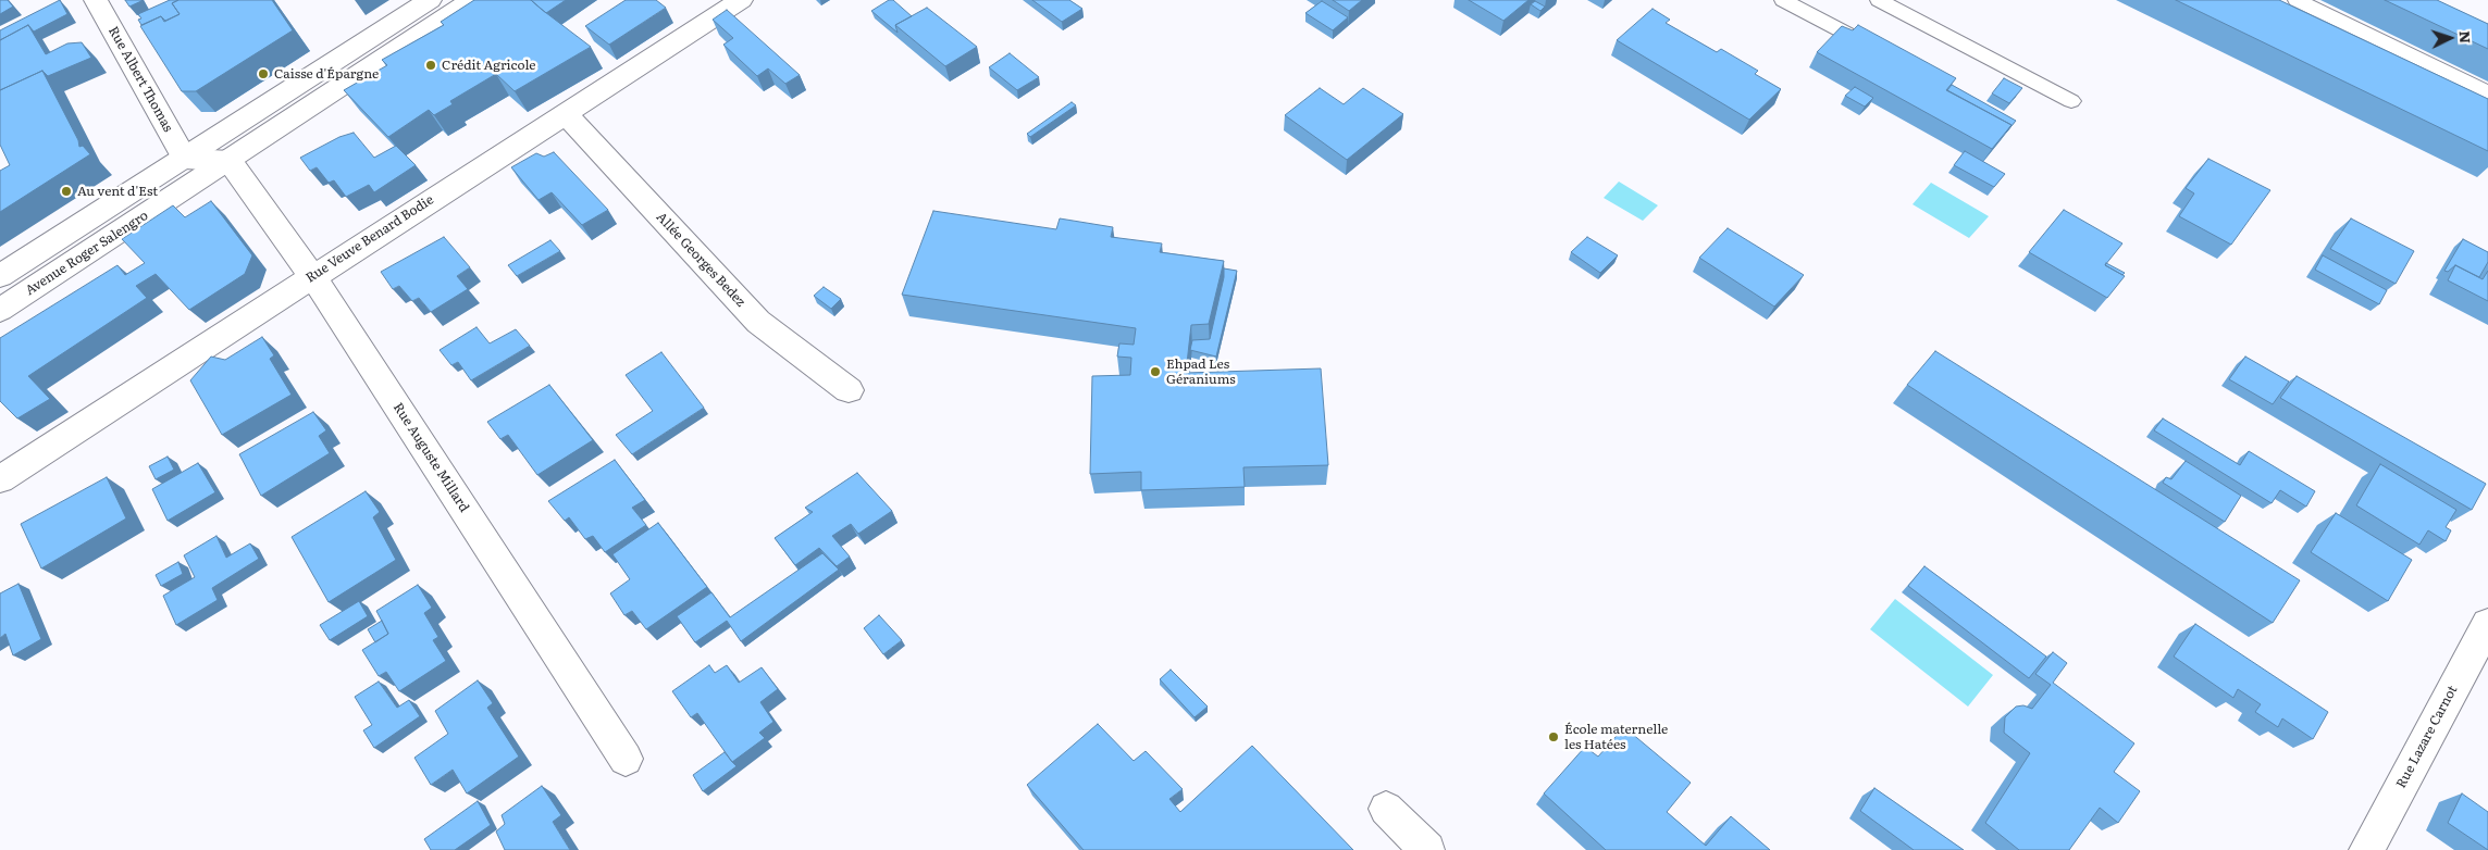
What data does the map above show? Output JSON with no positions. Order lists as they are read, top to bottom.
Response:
{
  "streets": {
    "street": [
      "Rue Albert Thomas",
      "Rue Veuve Benard Bodie",
      "Avenue Roger Salengro",
      "Allée Georges Bedez",
      "Rue Auguste Millard",
      "Rue Lazare Carnot"
    ]
  },
  "crossings": [
    ["Rue Albert Thomas", "Avenue Roger Salengro"],
    ["Rue Veuve Benard Bodie", "Allée Georges Bedez"],
    ["Rue Veuve Benard Bodie", "Rue Auguste Millard"],
    ["Avenue Roger Salengro", "Rue Auguste Millard"]
  ],
  "places": [
    "Crédit Agricole",
    "Caisse d'Épargne",
    "Au vent d'Est",
    "Ehpad Les Géraniums",
    "École maternelle les Hatées"
  ],
  "north": "right"
}
